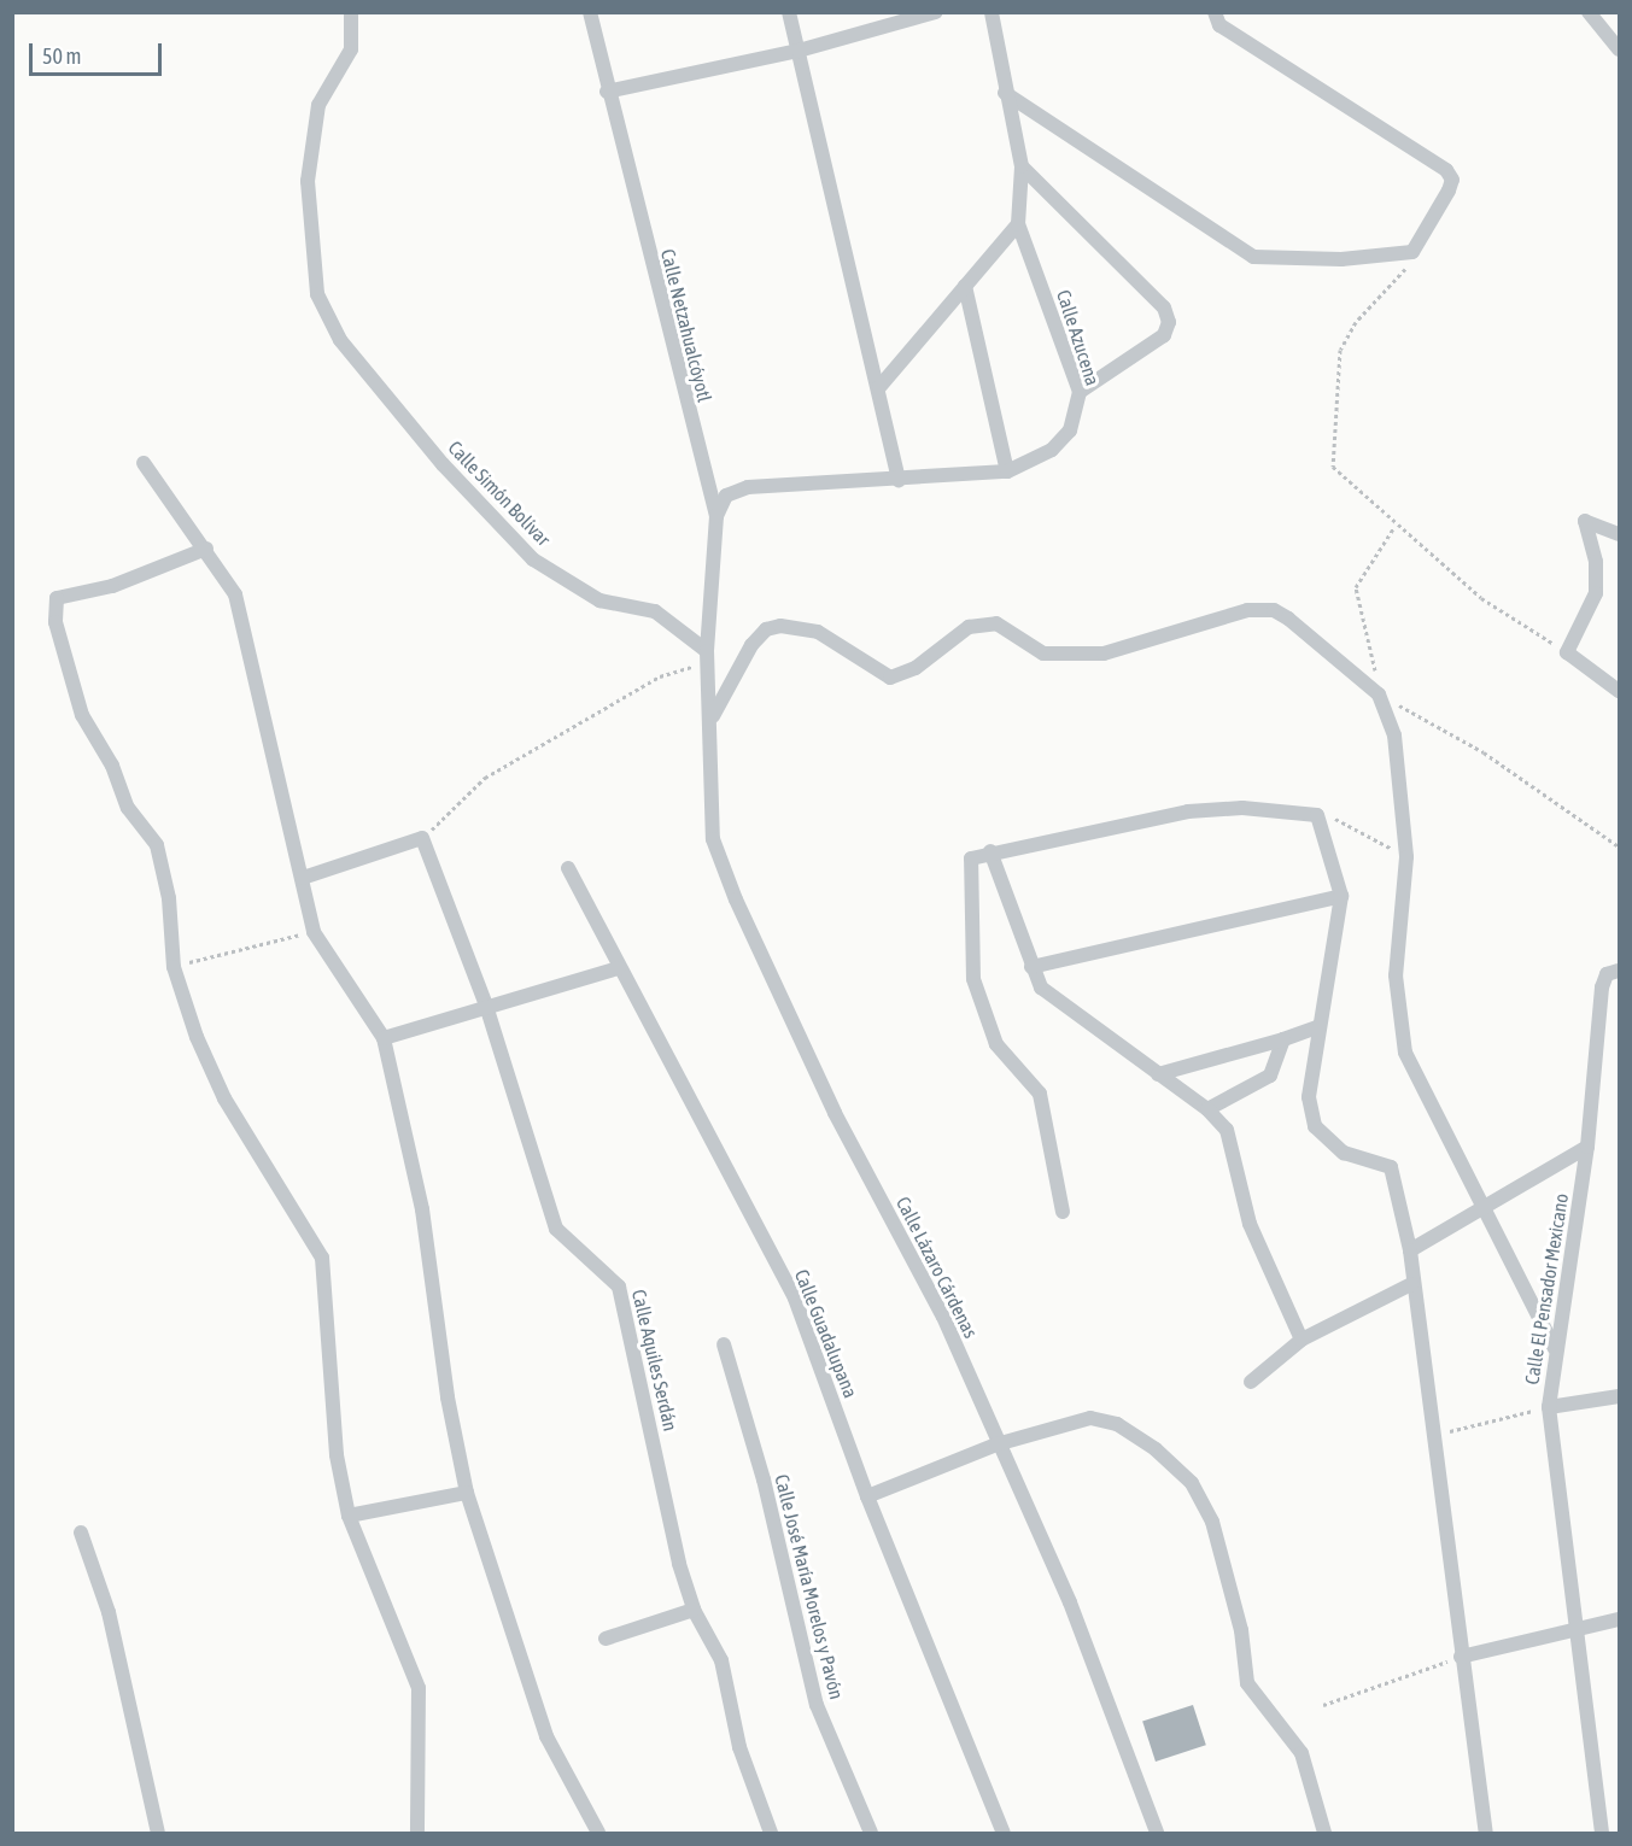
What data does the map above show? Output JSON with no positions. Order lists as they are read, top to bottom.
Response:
{
  "streets": {
    "street": [
      "Calle Netzahualcóyotl",
      "Calle Azucena",
      "Calle Simón Bolívar",
      "Calle Lázaro Cárdenas",
      "Calle El Pensador Mexicano",
      "Calle Guadalupana",
      "Calle Aquiles Serdán",
      "Calle José María Morelos y Pavón"
    ]
  },
  "crossings": [
    ["Calle Netzahualcóyotl", "Calle Azucena"],
    ["Calle Netzahualcóyotl", "Calle Simón Bolívar"],
    ["Calle Netzahualcóyotl", "Calle Lázaro Cárdenas"],
    ["Calle Simón Bolívar", "Calle Lázaro Cárdenas"]
  ],
  "scale_bar": "50 m"
}
